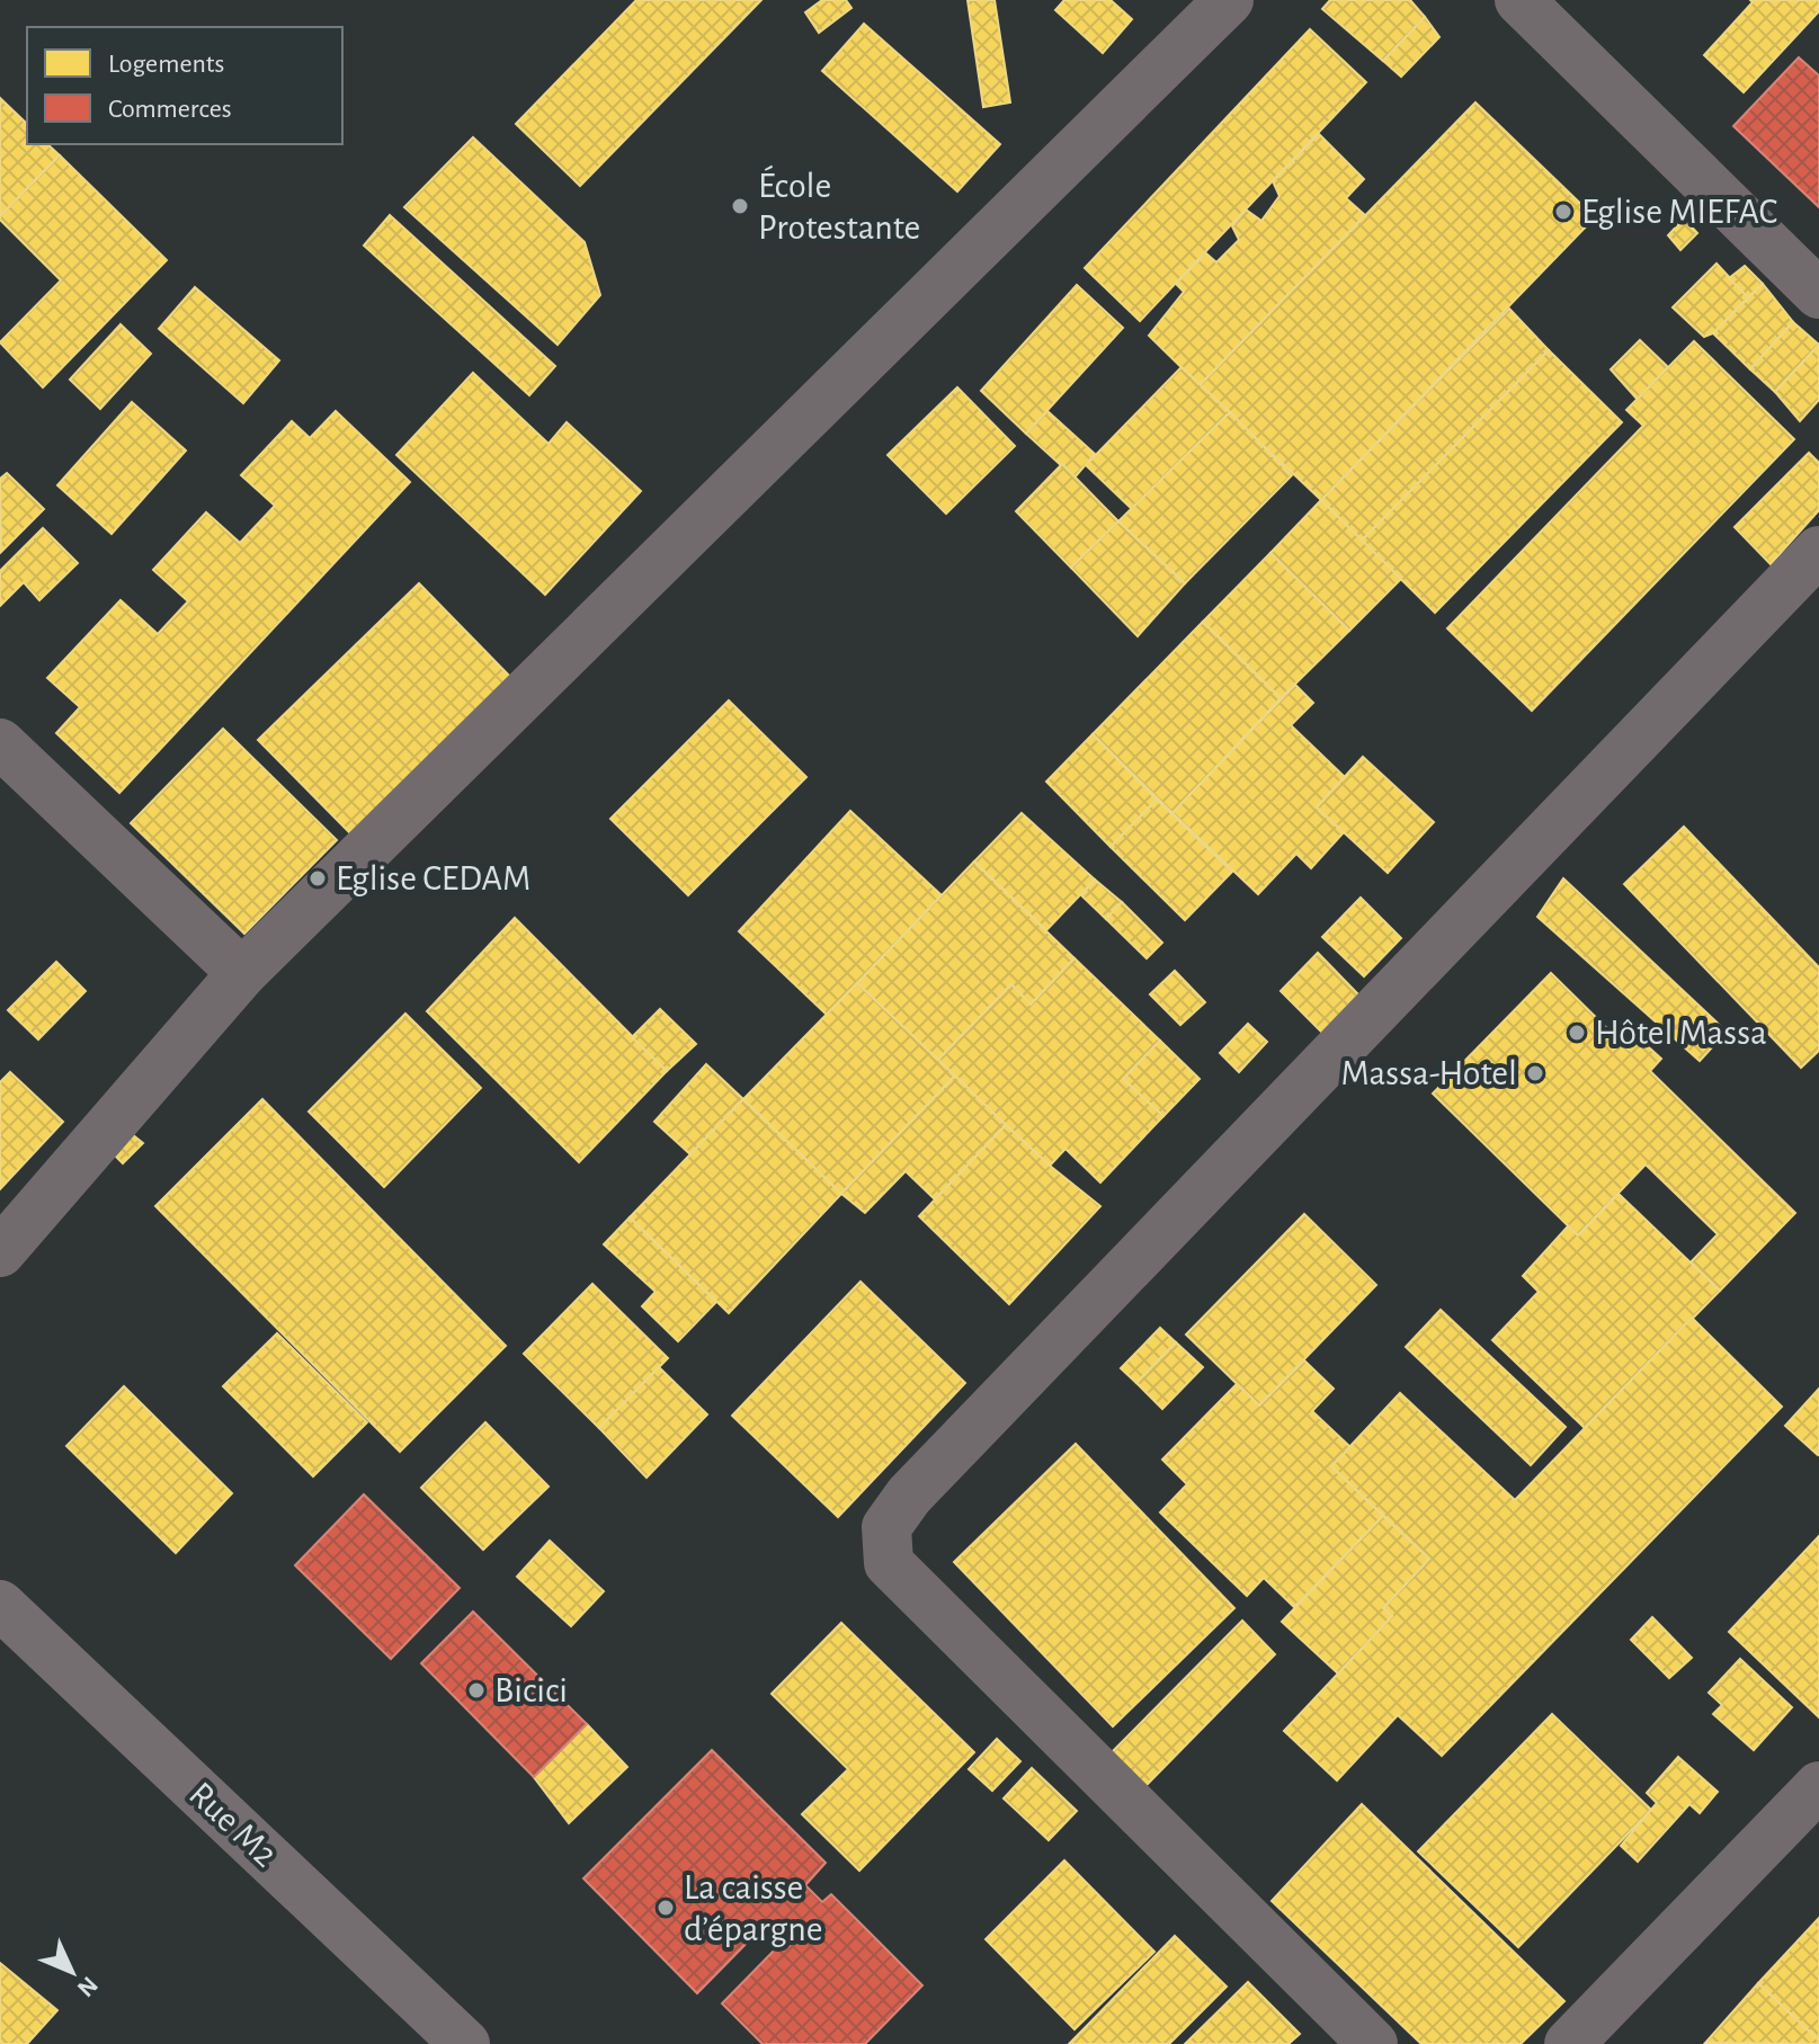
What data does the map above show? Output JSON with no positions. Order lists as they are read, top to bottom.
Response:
{
  "streets": {
    "main road": ["Rue M2"]
  },
  "places": [
    "École Protestante",
    "Eglise MIEFAC",
    "Eglise CEDAM",
    "Hôtel Massa",
    "Massa-Hotel",
    "Bicici",
    "La caisse d’épargne"
  ],
  "legend": ["Logements", "Commerces"],
  "north": "bottom right"
}
